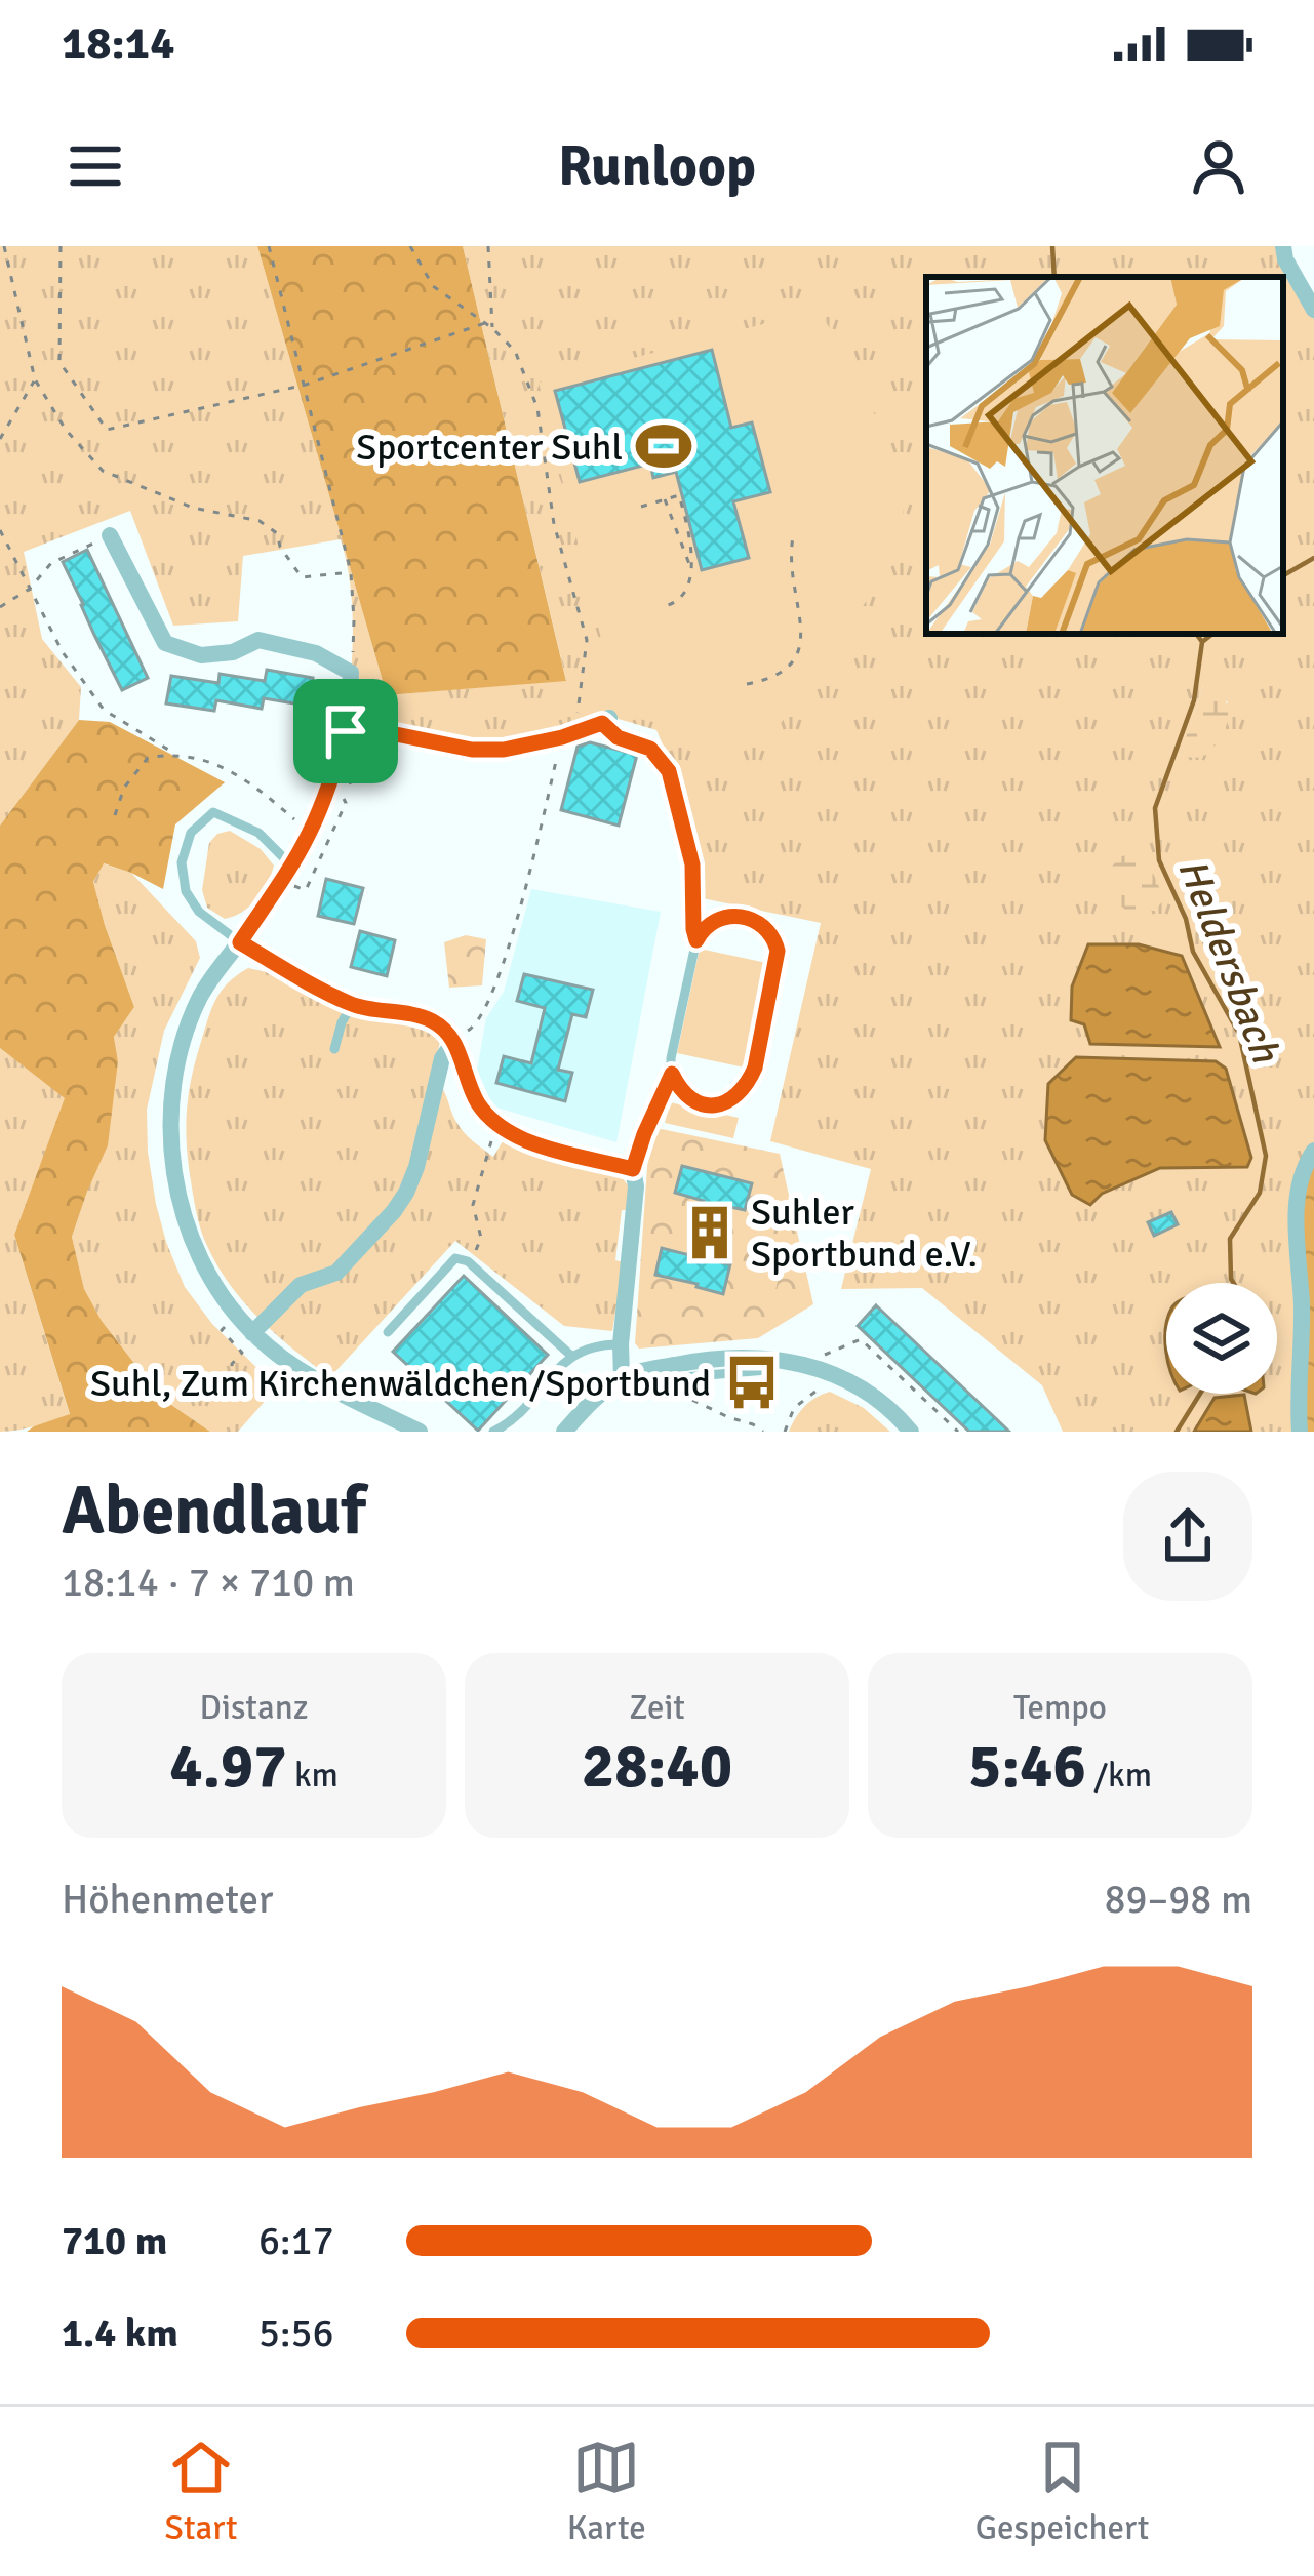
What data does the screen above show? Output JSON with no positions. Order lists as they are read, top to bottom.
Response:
{
  "water": ["Heldersbach"],
  "places": {
    "sports": ["Sportcenter Suhl"],
    "building": ["Suhler Sportbund e.V."],
    "bus stop": ["Suhl, Zum Kirchenwäldchen/Sportbund"]
  },
  "page": {
    "status": "18:14",
    "header": "Runloop",
    "heading": ["Abendlauf", "18:14 · 7 × 710 m"],
    "stats": [
      ["Distanz", "4.97 km"],
      ["Zeit", "28:40"],
      ["Tempo", "5:46 /km"]
    ],
    "chart": ["Höhenmeter", "89–98 m"],
    "list": [
      {
        "name": "710 m",
        "note": "6:17"
      },
      {
        "name": "1.4 km",
        "note": "5:56"
      }
    ],
    "tabs": ["Start", "Karte", "Gespeichert"]
  }
}
